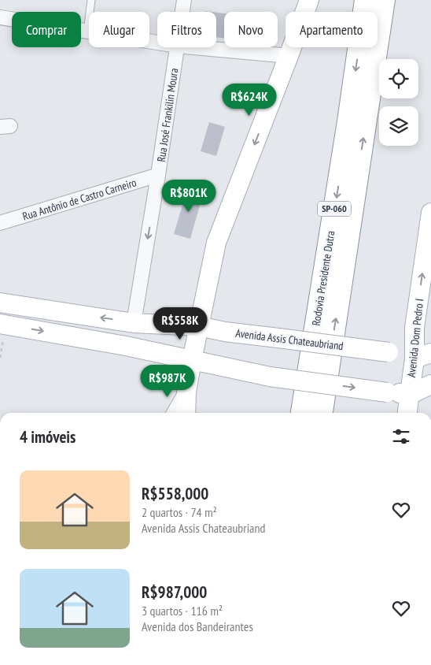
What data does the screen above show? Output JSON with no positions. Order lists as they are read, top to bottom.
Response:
{
  "streets": {
    "highway": ["SP-060", "Rodovia Presidente Dutra"],
    "main road": ["Avenida Dom Pedro I", "Avenida Assis Chateaubriand"],
    "street": ["Rua José Frankilin Moura", "Rua Antônio de Castro Carneiro"]
  },
  "crossings": [
    ["Rua José Frankilin Moura", "Rua Antônio de Castro Carneiro"],
    ["Rua José Frankilin Moura", "Avenida Assis Chateaubriand"],
    ["Avenida Dom Pedro I", "Avenida Assis Chateaubriand"]
  ],
  "one_way": ["Rua José Frankilin Moura", "Avenida Dom Pedro I"],
  "page": {
    "chip": [
      "Comprar",
      "Alugar",
      "Filtros",
      "Novo",
      "Apartamento"
    ],
    "price": [
      "R$624K",
      "R$801K",
      "R$558K",
      "R$987K"
    ],
    "heading": "4 imóveis",
    "list": [
      {
        "name": "R$558,000",
        "note": "2 quartos · 74 m² · Avenida Assis Chateaubriand"
      },
      {
        "name": "R$987,000",
        "note": "3 quartos · 116 m² · Avenida dos Bandeirantes"
      }
    ]
  }
}
